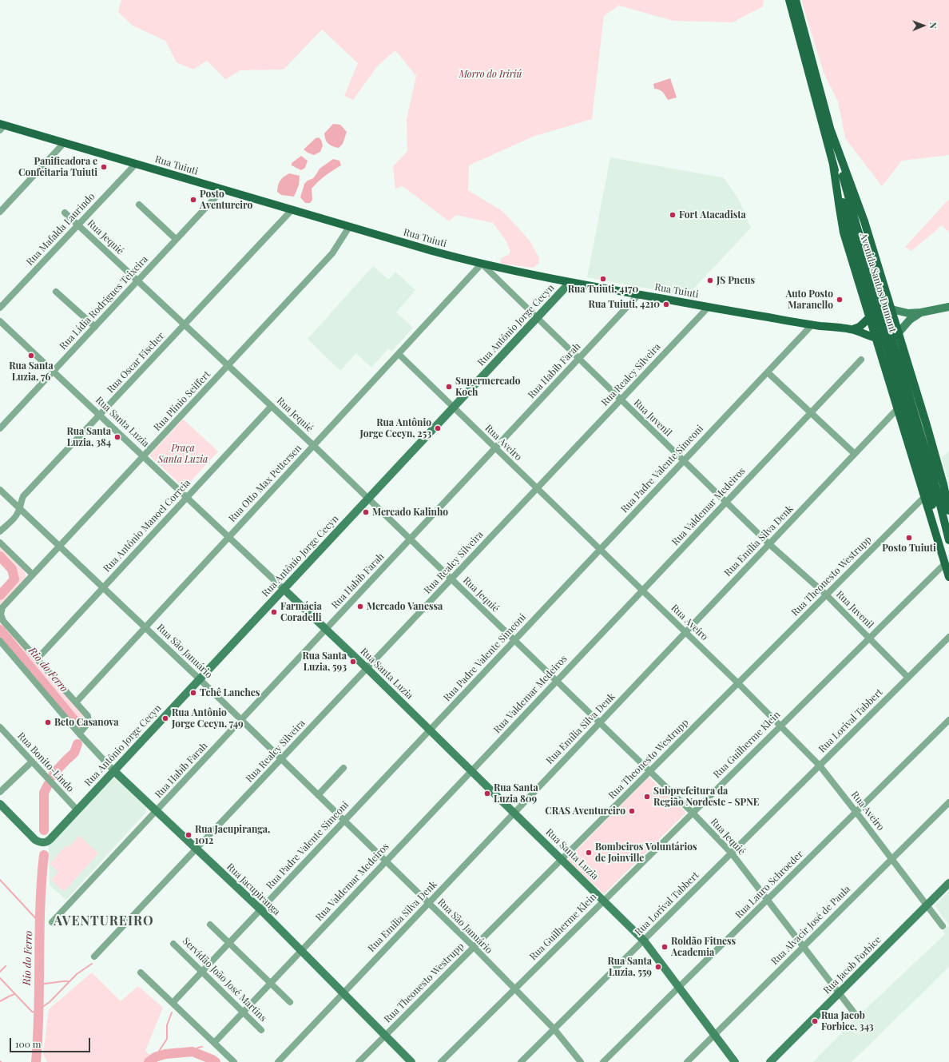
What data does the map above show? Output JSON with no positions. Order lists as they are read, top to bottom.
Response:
{
  "streets": {
    "main road": ["Rua Tuiuti", "Avenida Santos Dumont"],
    "street": [
      "Rua Mafalda Laurindo",
      "Rua Jequié",
      "Rua Lídia Rodrigues Teixeira",
      "Rua Antônio Jorge Cecyn",
      "Rua Oscar Fischer",
      "Rua Habib Farah",
      "Rua Realcy Silveira",
      "Rua Plínio Seiffert",
      "Rua Juvenil",
      "Rua Santa Luzia",
      "Rua Aveiro",
      "Rua Padre Valente Simeoni",
      "Rua Otto Max Pettersen",
      "Rua Valdemar Medeiros",
      "Rua Antônio Manoel Correia",
      "Rua Emília Silva Denk",
      "Rua Theonesto Westrupp",
      "Rua São Januário",
      "Rua Lorival Tabbert",
      "Rua Guilherme Klein",
      "Rua Bonito-Lindo",
      "Rua Lauro Schroeder",
      "Rua Jacupiranga",
      "Rua Alvacir José de Paula",
      "Rua Jacob Forbice",
      "Servidão João José Martins"
    ]
  },
  "crossings": [
    ["Rua Tuiuti", "Rua Mafalda Laurindo"],
    ["Rua Tuiuti", "Rua Lídia Rodrigues Teixeira"],
    ["Rua Tuiuti", "Rua Antônio Jorge Cecyn"],
    ["Rua Tuiuti", "Rua Oscar Fischer"],
    ["Rua Tuiuti", "Rua Habib Farah"],
    ["Rua Tuiuti", "Rua Realcy Silveira"],
    ["Rua Tuiuti", "Rua Plínio Seiffert"],
    ["Rua Tuiuti", "Rua Juvenil"],
    ["Rua Tuiuti", "Rua Padre Valente Simeoni"],
    ["Rua Tuiuti", "Rua Otto Max Pettersen"],
    ["Rua Mafalda Laurindo", "Rua Jequié"],
    ["Rua Jequié", "Rua Lídia Rodrigues Teixeira"],
    ["Rua Jequié", "Rua Antônio Jorge Cecyn"],
    ["Rua Jequié", "Rua Oscar Fischer"],
    ["Rua Jequié", "Rua Habib Farah"],
    ["Rua Jequié", "Rua Realcy Silveira"],
    ["Rua Jequié", "Rua Plínio Seiffert"],
    ["Rua Jequié", "Rua Padre Valente Simeoni"],
    ["Rua Jequié", "Rua Otto Max Pettersen"],
    ["Rua Jequié", "Rua Valdemar Medeiros"],
    ["Rua Jequié", "Rua Antônio Manoel Correia"],
    ["Rua Jequié", "Rua Emília Silva Denk"],
    ["Rua Jequié", "Rua Theonesto Westrupp"],
    ["Rua Jequié", "Rua Lorival Tabbert"],
    ["Rua Jequié", "Rua Guilherme Klein"],
    ["Rua Jequié", "Rua Lauro Schroeder"],
    ["Rua Jequié", "Rua Alvacir José de Paula"],
    ["Rua Jequié", "Rua Jacob Forbice"],
    ["Rua Lídia Rodrigues Teixeira", "Rua Santa Luzia"],
    ["Rua Antônio Jorge Cecyn", "Rua Juvenil"],
    ["Rua Antônio Jorge Cecyn", "Rua Santa Luzia"],
    ["Rua Antônio Jorge Cecyn", "Rua Aveiro"],
    ["Rua Antônio Jorge Cecyn", "Rua São Januário"],
    ["Rua Antônio Jorge Cecyn", "Rua Bonito-Lindo"],
    ["Rua Antônio Jorge Cecyn", "Rua Jacupiranga"],
    ["Rua Oscar Fischer", "Rua Santa Luzia"],
    ["Rua Oscar Fischer", "Rua São Januário"],
    ["Rua Habib Farah", "Rua Juvenil"],
    ["Rua Habib Farah", "Rua Santa Luzia"],
    ["Rua Habib Farah", "Rua Aveiro"],
    ["Rua Habib Farah", "Rua São Januário"],
    ["Rua Habib Farah", "Rua Jacupiranga"],
    ["Rua Realcy Silveira", "Rua Juvenil"],
    ["Rua Realcy Silveira", "Rua Santa Luzia"],
    ["Rua Realcy Silveira", "Rua Aveiro"],
    ["Rua Realcy Silveira", "Rua São Januário"],
    ["Rua Realcy Silveira", "Rua Jacupiranga"],
    ["Rua Plínio Seiffert", "Rua Santa Luzia"],
    ["Rua Plínio Seiffert", "Rua São Januário"],
    ["Rua Juvenil", "Rua Padre Valente Simeoni"],
    ["Rua Juvenil", "Rua Otto Max Pettersen"],
    ["Rua Juvenil", "Rua Valdemar Medeiros"],
    ["Rua Juvenil", "Rua Emília Silva Denk"],
    ["Rua Juvenil", "Rua Theonesto Westrupp"],
    ["Rua Juvenil", "Rua Lorival Tabbert"],
    ["Rua Juvenil", "Rua Guilherme Klein"],
    ["Rua Santa Luzia", "Rua Padre Valente Simeoni"],
    ["Rua Santa Luzia", "Rua Otto Max Pettersen"],
    ["Rua Santa Luzia", "Rua Valdemar Medeiros"],
    ["Rua Santa Luzia", "Rua Antônio Manoel Correia"],
    ["Rua Santa Luzia", "Rua Emília Silva Denk"],
    ["Rua Santa Luzia", "Rua Theonesto Westrupp"],
    ["Rua Santa Luzia", "Rua Lorival Tabbert"],
    ["Rua Santa Luzia", "Rua Guilherme Klein"],
    ["Rua Santa Luzia", "Rua Lauro Schroeder"],
    ["Rua Santa Luzia", "Rua Alvacir José de Paula"],
    ["Rua Aveiro", "Rua Padre Valente Simeoni"],
    ["Rua Aveiro", "Rua Otto Max Pettersen"],
    ["Rua Aveiro", "Rua Valdemar Medeiros"],
    ["Rua Aveiro", "Rua Emília Silva Denk"],
    ["Rua Aveiro", "Rua Theonesto Westrupp"],
    ["Rua Aveiro", "Rua Lorival Tabbert"],
    ["Rua Aveiro", "Rua Guilherme Klein"],
    ["Rua Aveiro", "Rua Lauro Schroeder"],
    ["Rua Aveiro", "Rua Alvacir José de Paula"],
    ["Rua Aveiro", "Rua Jacob Forbice"],
    ["Rua Padre Valente Simeoni", "Rua São Januário"],
    ["Rua Padre Valente Simeoni", "Rua Jacupiranga"],
    ["Rua Padre Valente Simeoni", "Servidão João José Martins"],
    ["Rua Otto Max Pettersen", "Rua São Januário"],
    ["Rua Valdemar Medeiros", "Rua São Januário"],
    ["Rua Valdemar Medeiros", "Rua Jacupiranga"],
    ["Rua Valdemar Medeiros", "Servidão João José Martins"],
    ["Rua Antônio Manoel Correia", "Rua São Januário"],
    ["Rua Emília Silva Denk", "Rua São Januário"],
    ["Rua Emília Silva Denk", "Rua Jacupiranga"],
    ["Rua Theonesto Westrupp", "Rua São Januário"],
    ["Rua Theonesto Westrupp", "Rua Jacupiranga"],
    ["Rua São Januário", "Rua Lorival Tabbert"],
    ["Rua São Januário", "Rua Guilherme Klein"]
  ],
  "districts": ["AVENTUREIRO"],
  "water": ["Rio do Ferro"],
  "parks": ["Morro do Iririú", "Praça Santa Luzia"],
  "places": [
    "Panificadora e Confeitaria Tuiuti",
    "Posto Aventureiro",
    "Fort Atacadista",
    "Rua Tuiuti, 4170",
    "JS Pneus",
    "Auto Posto Maranello",
    "Rua Tuiuti, 4210",
    "Rua Santa Luzia, 76",
    "Supermercado Koch",
    "Rua Antônio Jorge Cecyn, 253",
    "Rua Santa Luzia, 384",
    "Mercado Kalinho",
    "Posto Tuiuti",
    "Mercado Vanessa",
    "Farmácia Coradelli",
    "Rua Santa Luzia, 593",
    "Tchê Lanches",
    "Rua Antônio Jorge Cecyn, 749",
    "Beto Casanova",
    "Rua Santa Luzia 809",
    "Subprefeitura da Região Nordeste - SPNE",
    "CRAS Aventureiro",
    "Rua Jacupiranga, 1012",
    "Bombeiros Voluntários de Joinville",
    "Roldão Fitness Academia",
    "Rua Santa Luzia, 559",
    "Rua Jacob Forbice, 343"
  ],
  "scale_bar": "100 m",
  "north": "right"
}
